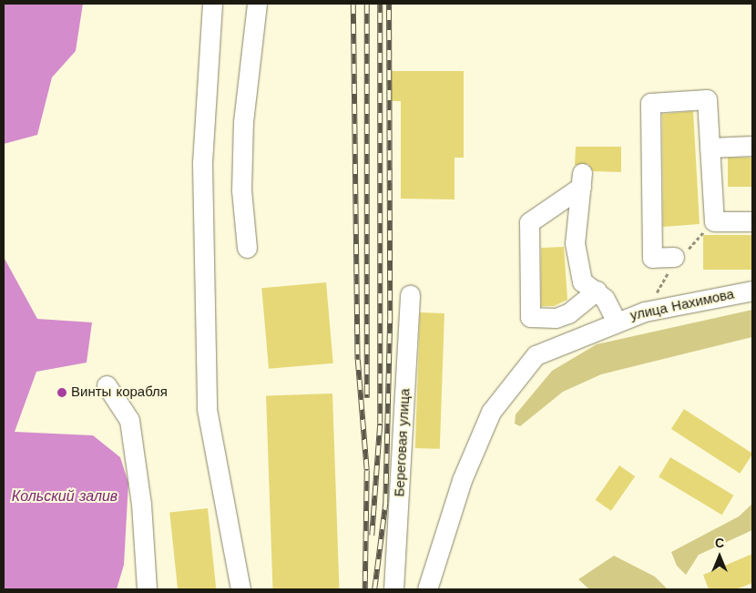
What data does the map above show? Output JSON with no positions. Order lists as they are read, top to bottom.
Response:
{
  "streets": {
    "street": ["улица Нахимова", "Береговая улица"]
  },
  "water": ["Кольский залив"],
  "places": ["Винты корабля"],
  "north": "top"
}
